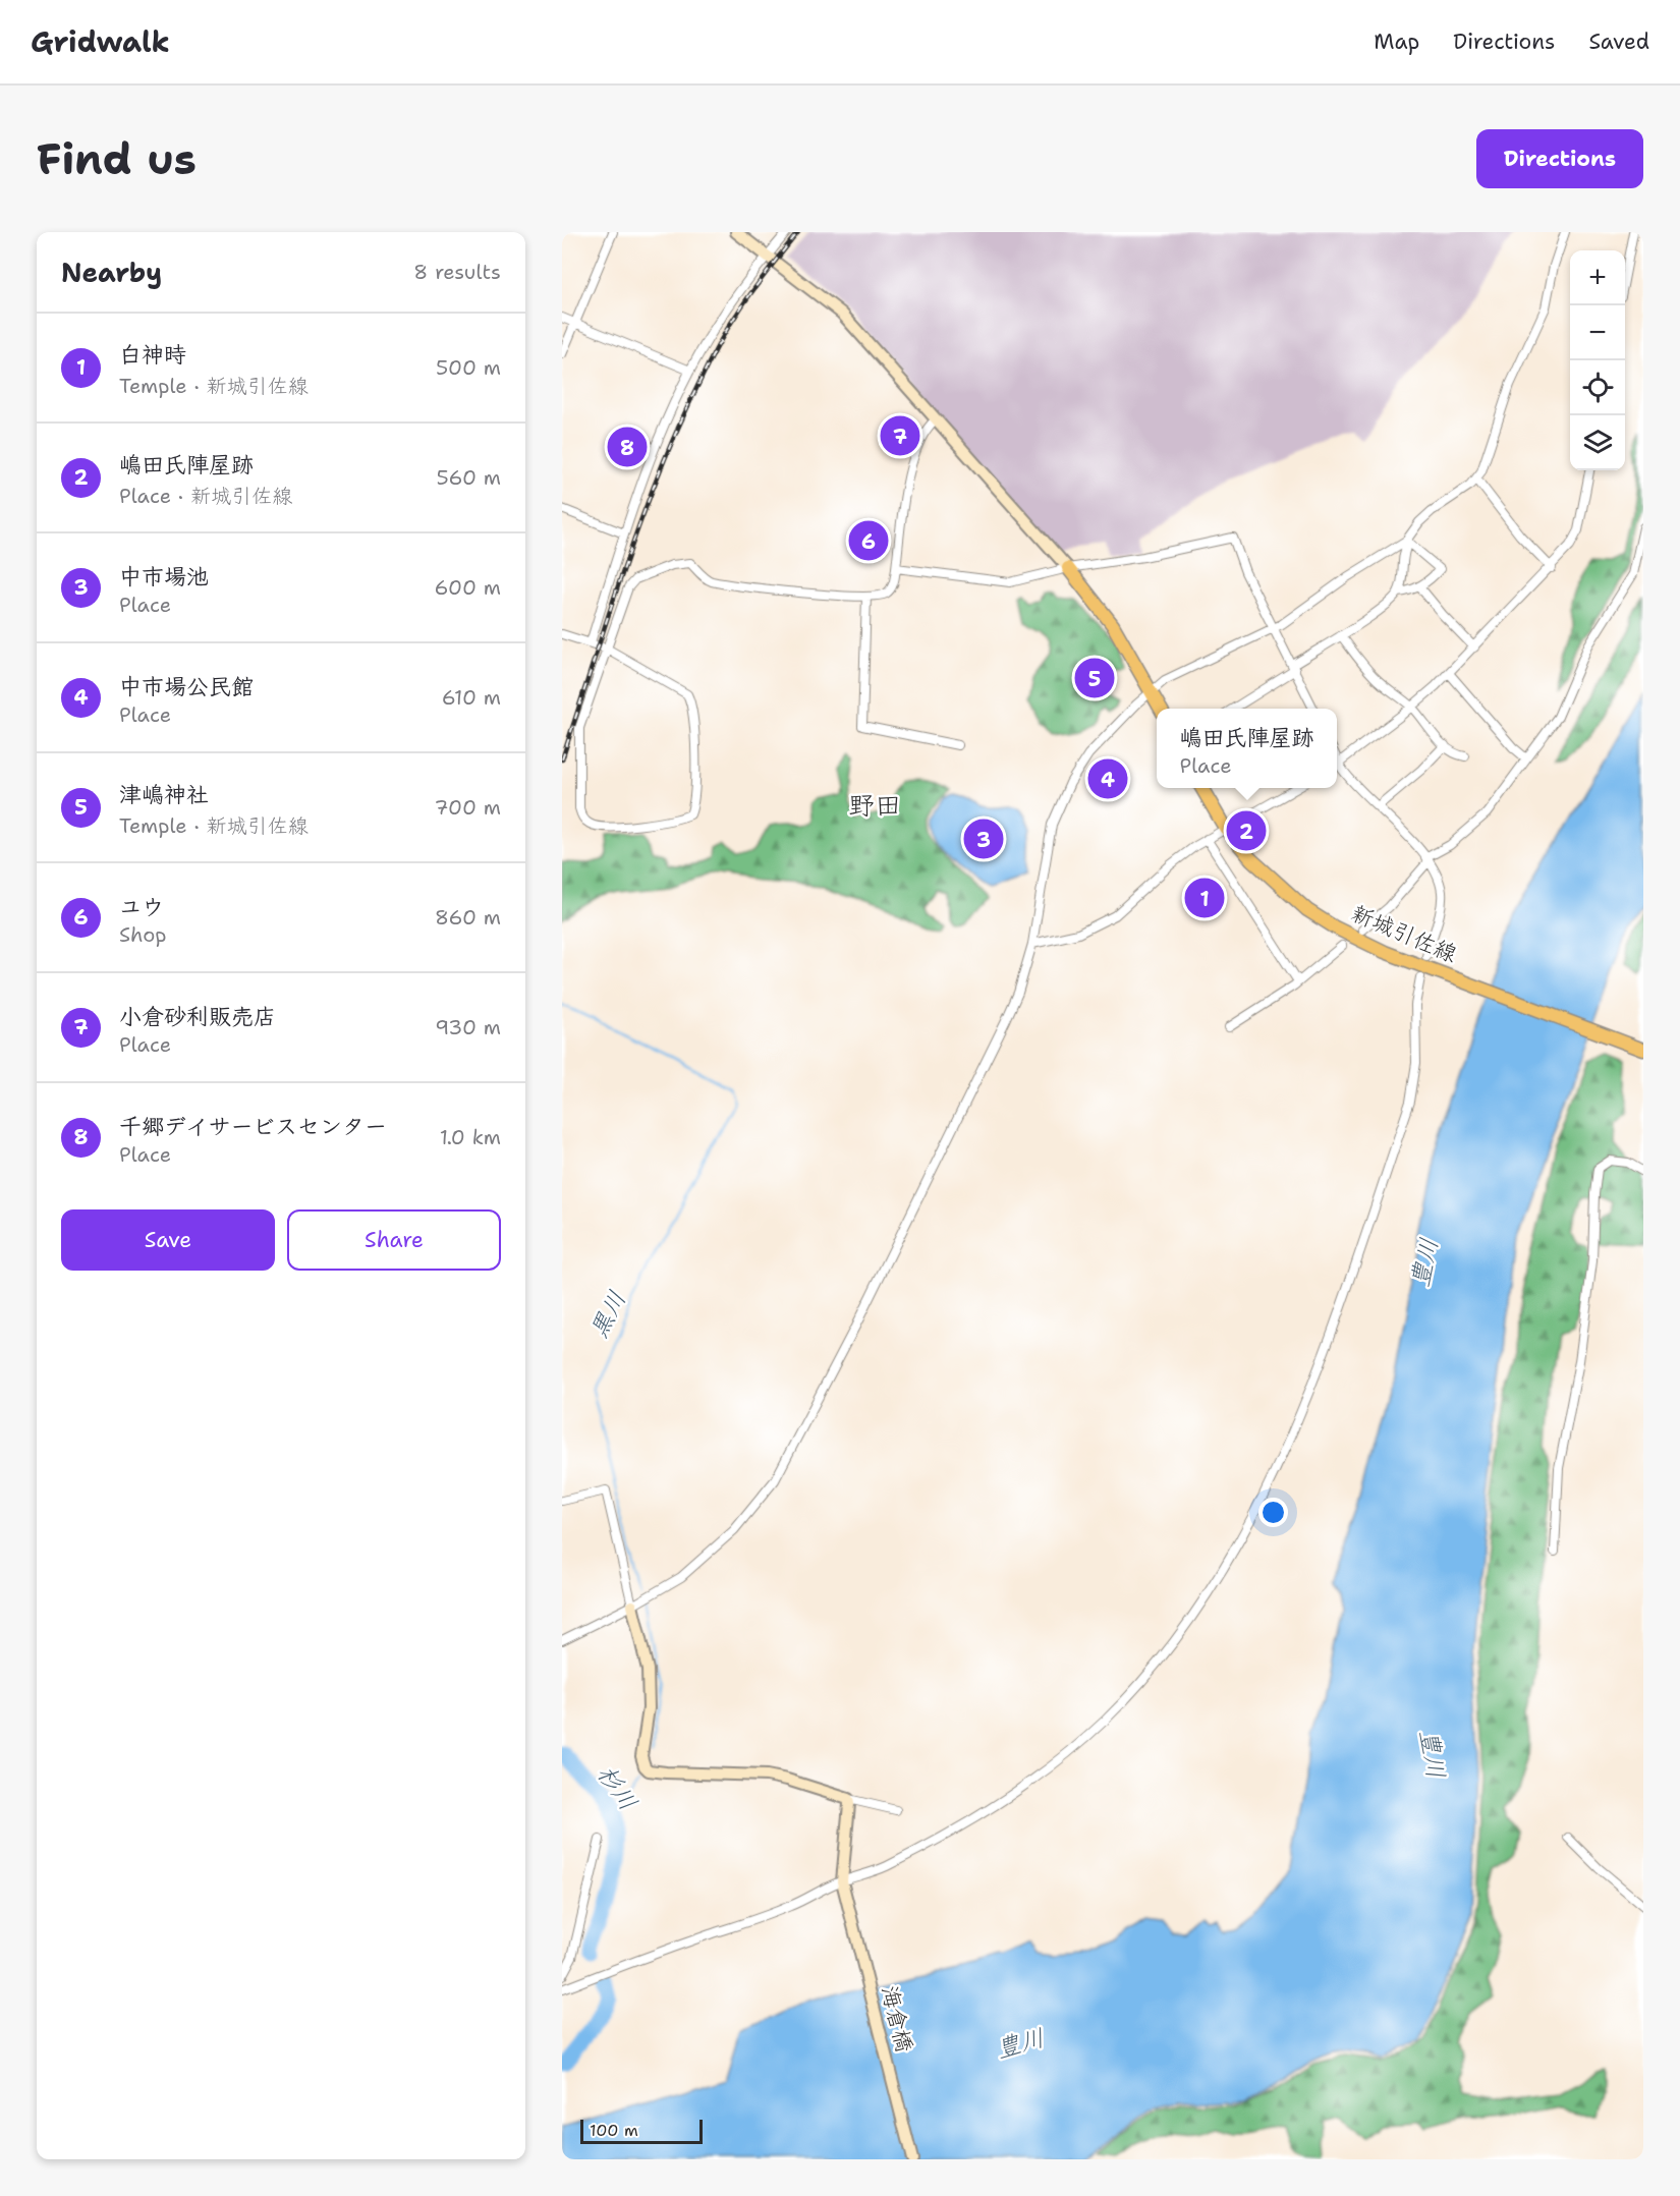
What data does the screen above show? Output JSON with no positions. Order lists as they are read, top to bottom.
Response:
{
  "streets": {
    "main road": ["新城引佐線"],
    "street": ["海倉橋"]
  },
  "districts": ["野田"],
  "water": ["豊川", "黒川", "杉川"],
  "scale_bar": "100 m",
  "page": {
    "header": "Gridwalk",
    "nav": ["Map", "Directions", "Saved"],
    "buttons": [
      "Directions",
      ["Save", "Share"]
    ],
    "title": "Find us",
    "heading": ["Nearby", "8 results"],
    "map_buttons": ["+", "−"],
    "list": [
      {
        "mark": "1",
        "name": "白神時",
        "note": "Temple · 新城引佐線",
        "value": "500 m"
      },
      {
        "mark": "2",
        "name": "嶋田氏陣屋跡",
        "note": "Place · 新城引佐線",
        "value": "560 m"
      },
      {
        "mark": "3",
        "name": "中市場池",
        "note": "Place",
        "value": "600 m"
      },
      {
        "mark": "4",
        "name": "中市場公民館",
        "note": "Place",
        "value": "610 m"
      },
      {
        "mark": "5",
        "name": "津嶋神社",
        "note": "Temple · 新城引佐線",
        "value": "700 m"
      },
      {
        "mark": "6",
        "name": "ユウ",
        "note": "Shop",
        "value": "860 m"
      },
      {
        "mark": "7",
        "name": "小倉砂利販売店",
        "note": "Place",
        "value": "930 m"
      },
      {
        "mark": "8",
        "name": "千郷デイサービスセンター",
        "note": "Place",
        "value": "1.0 km"
      }
    ],
    "pins": [
      "7",
      "8",
      "6",
      "5",
      "4",
      "2",
      "3",
      "1"
    ],
    "popup": ["嶋田氏陣屋跡", "Place"],
    "scale": "100 m"
  }
}
